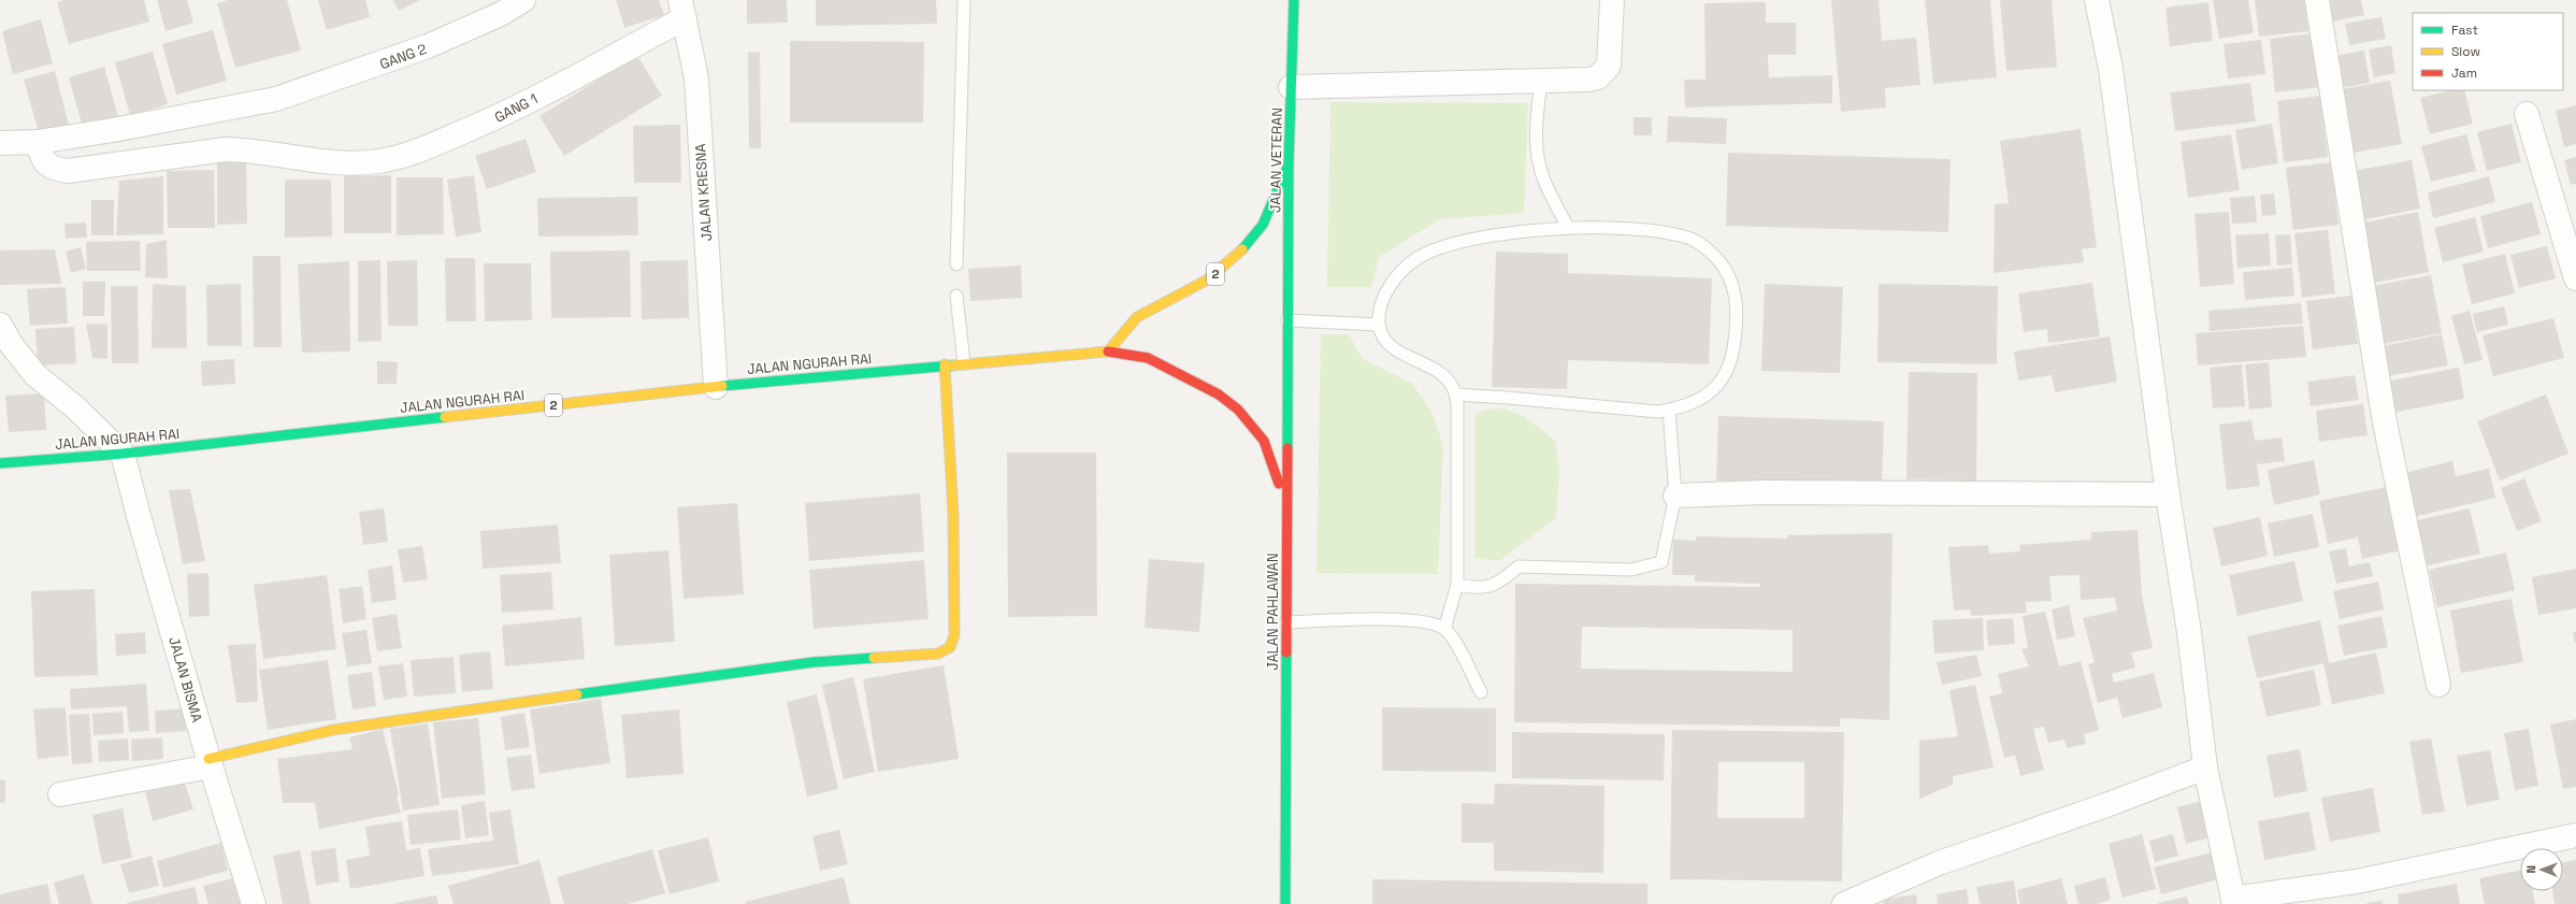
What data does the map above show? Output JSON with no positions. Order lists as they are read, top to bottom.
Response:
{
  "streets": {
    "main road": [
      "JALAN VETERAN",
      "2",
      "JALAN NGURAH RAI",
      "JALAN PAHLAWAN"
    ],
    "street": [
      "GANG 2",
      "GANG 1",
      "JALAN KRESNA",
      "JALAN BISMA"
    ]
  },
  "crossings": [
    ["GANG 2", "GANG 1"],
    ["GANG 1", "JALAN KRESNA"],
    ["JALAN VETERAN", "2"],
    ["JALAN VETERAN", "JALAN PAHLAWAN"],
    ["JALAN KRESNA", "JALAN NGURAH RAI"],
    ["2", "JALAN NGURAH RAI"],
    ["JALAN NGURAH RAI", "JALAN PAHLAWAN"],
    ["JALAN NGURAH RAI", "JALAN BISMA"]
  ],
  "legend": ["Fast", "Slow", "Jam"],
  "north": "left"
}
